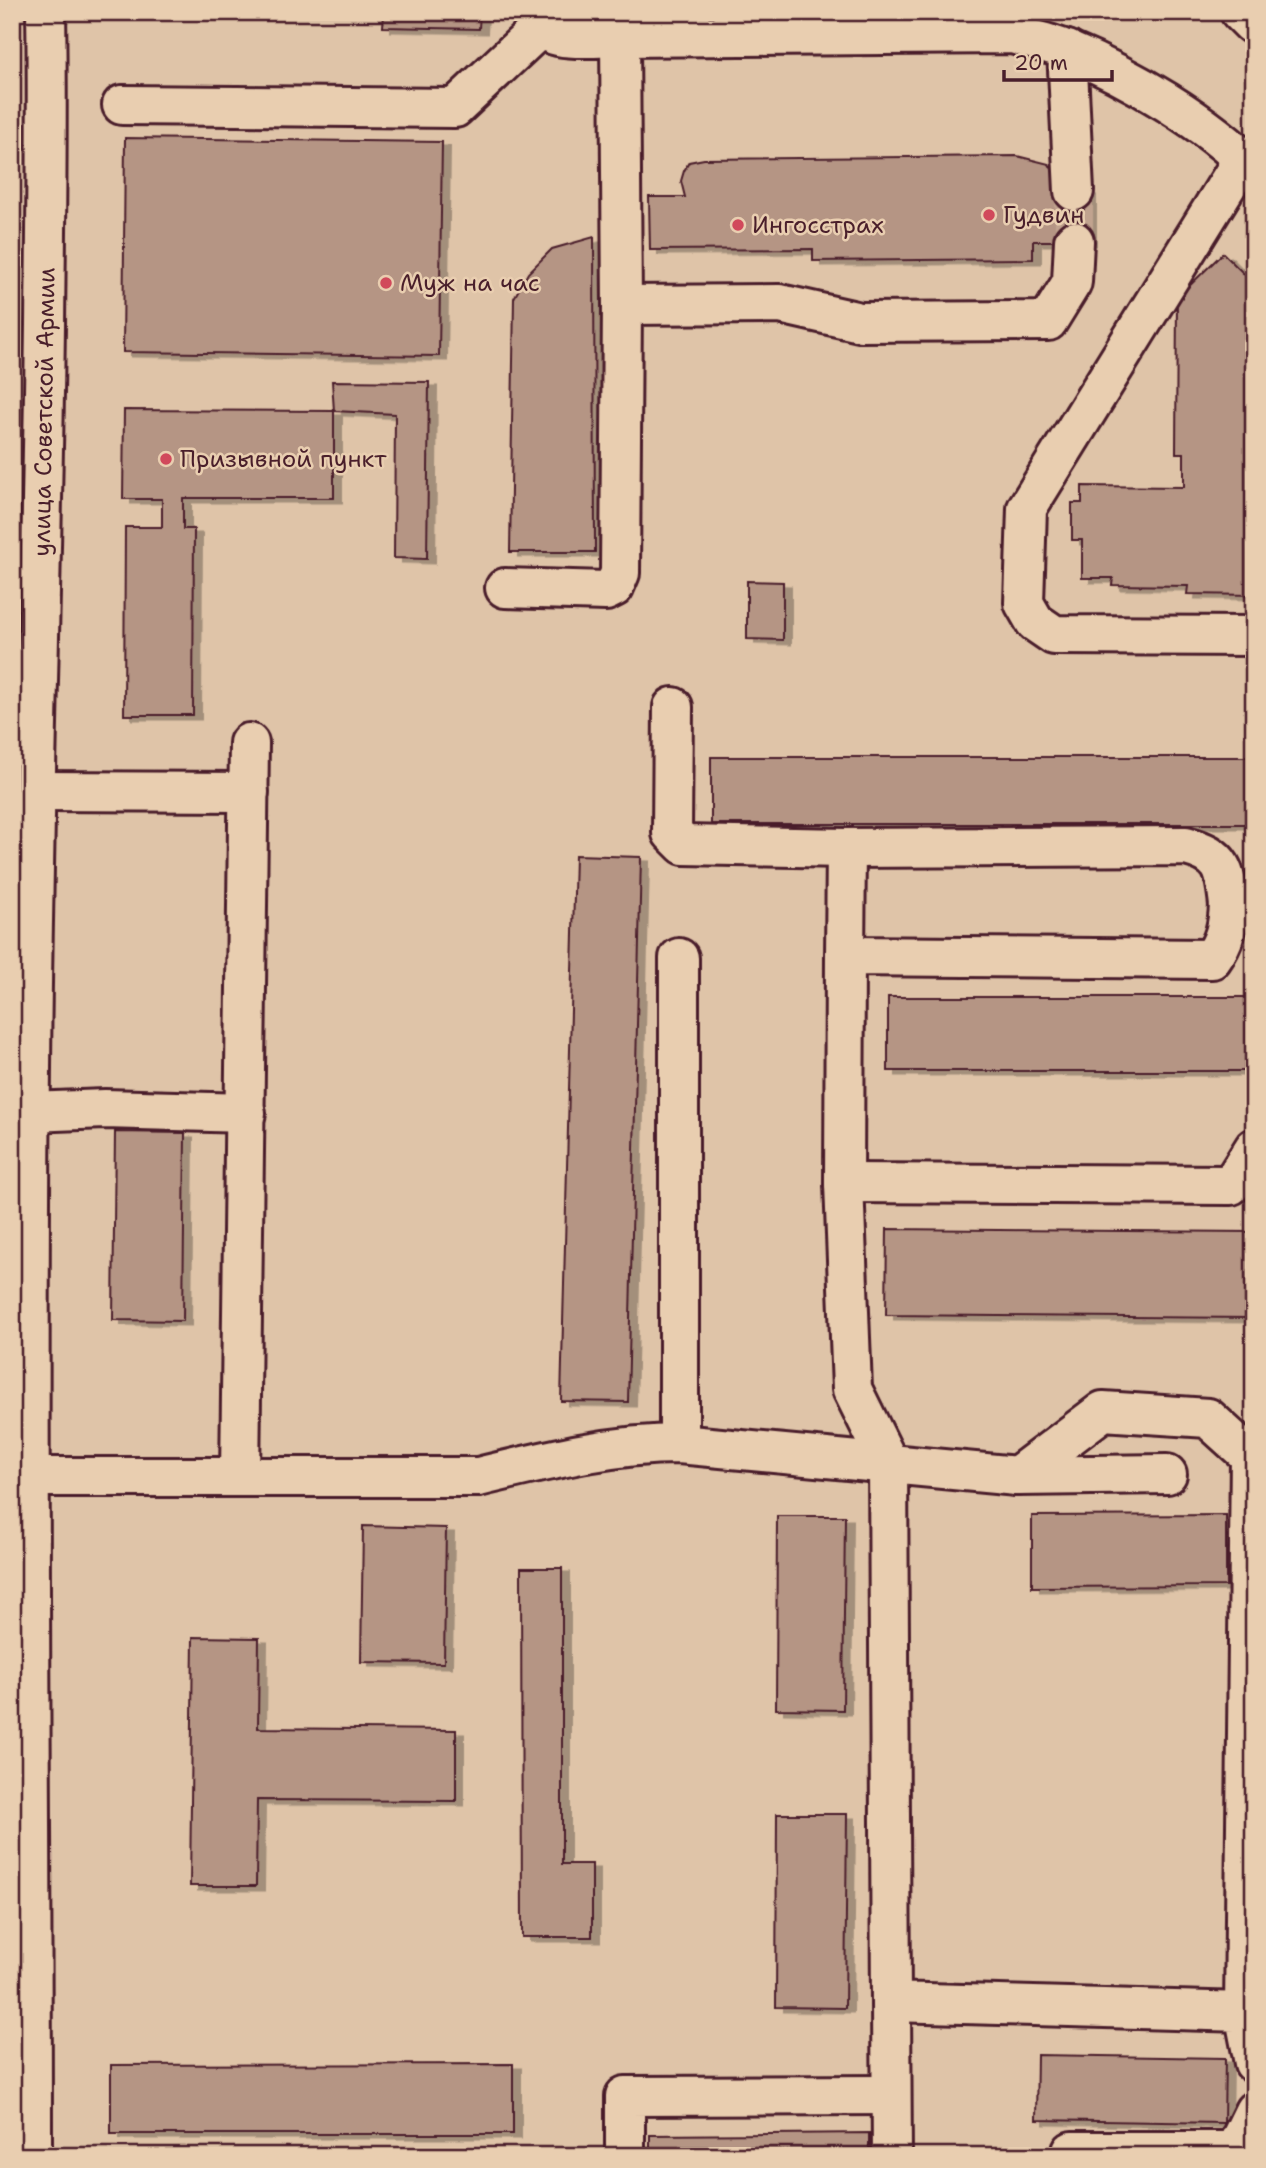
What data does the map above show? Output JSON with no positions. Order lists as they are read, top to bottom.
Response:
{
  "streets": {
    "street": ["улица Советской Армии"]
  },
  "places": [
    "Гудвин",
    "Ингосстрах",
    "Муж на час",
    "Призывной пункт"
  ],
  "scale_bar": "20 m"
}
